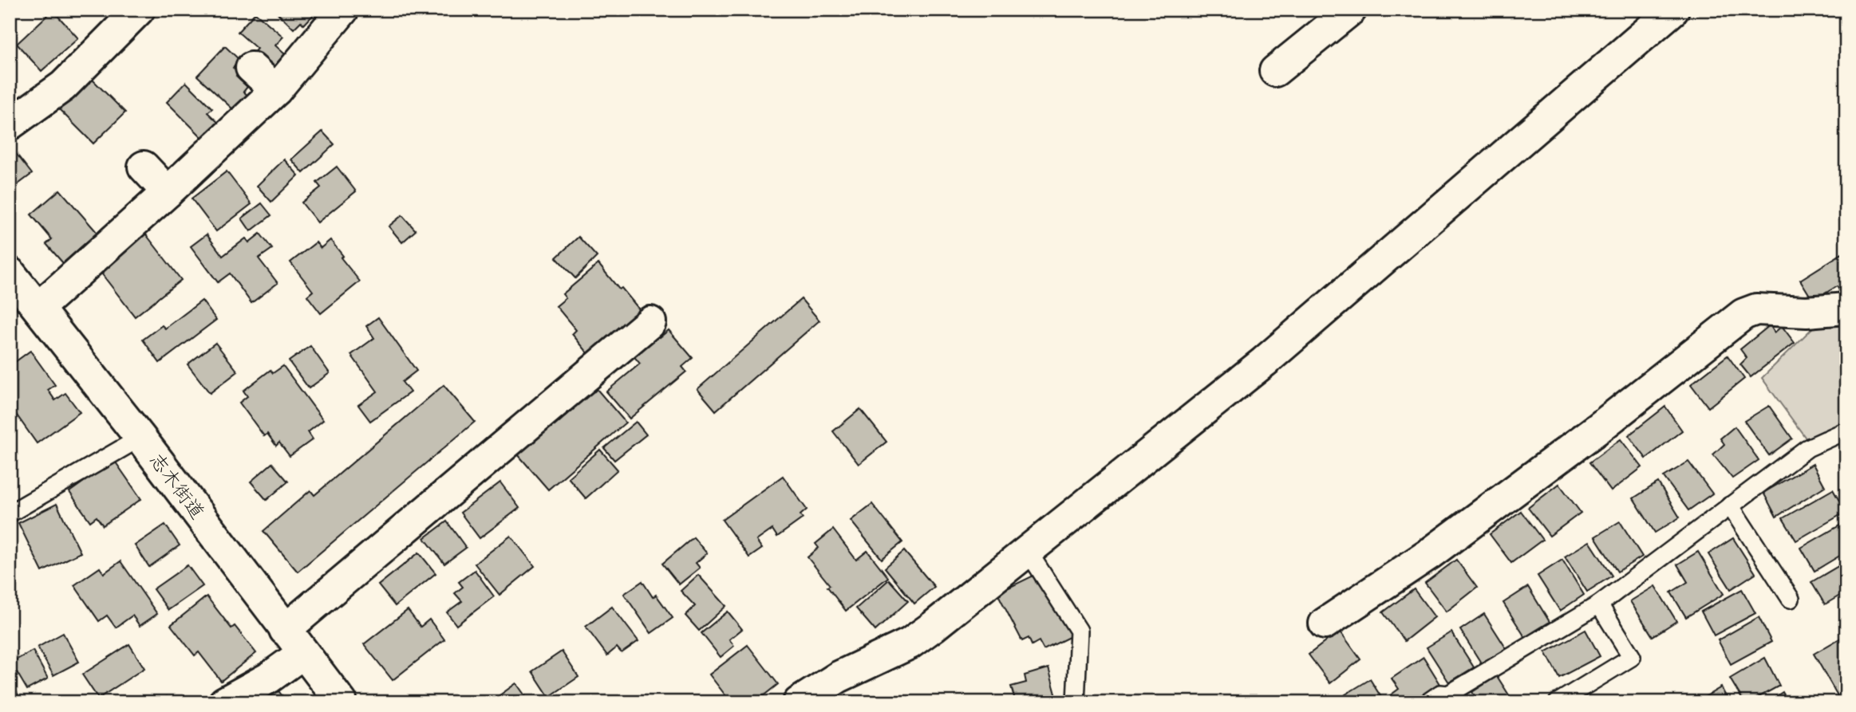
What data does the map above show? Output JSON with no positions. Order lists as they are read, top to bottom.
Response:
{
  "streets": {
    "street": ["志木街道"]
  }
}
